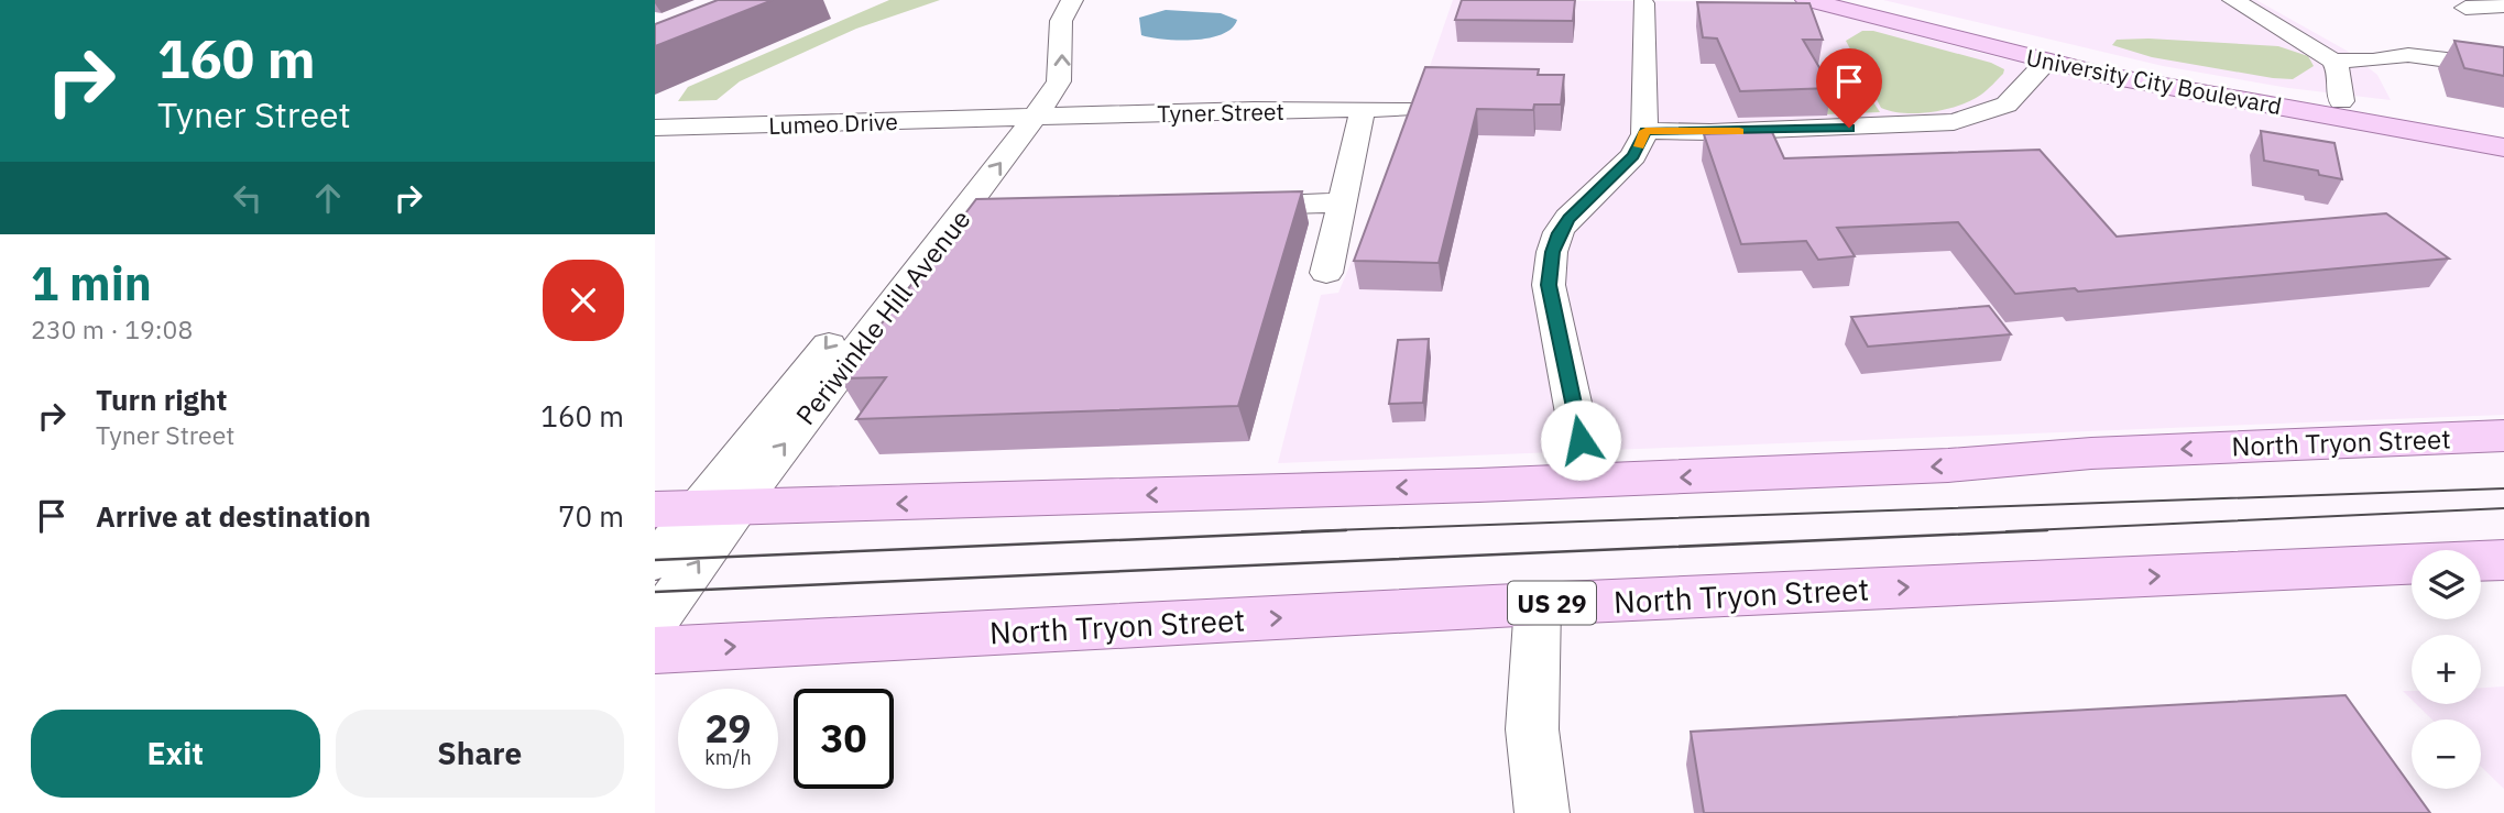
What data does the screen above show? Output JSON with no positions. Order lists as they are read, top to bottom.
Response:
{
  "streets": {
    "main road": ["University City Boulevard", "North Tryon Street", "US 29"],
    "street": ["Tyner Street", "Lumeo Drive", "Periwinkle Hill Avenue"]
  },
  "crossings": [
    ["Tyner Street", "Lumeo Drive"],
    ["Tyner Street", "Periwinkle Hill Avenue"],
    ["Lumeo Drive", "Periwinkle Hill Avenue"],
    ["Periwinkle Hill Avenue", "North Tryon Street"]
  ],
  "page": {
    "turn": ["160 m", "Tyner Street"],
    "heading": ["1 min", "230 m · 19:08"],
    "list": [
      {
        "name": "Turn right",
        "note": "Tyner Street",
        "value": "160 m"
      },
      {
        "name": "Arrive at destination",
        "value": "70 m"
      }
    ],
    "map_buttons": ["+", "−"],
    "speed": "29 km/h",
    "limit": "30",
    "buttons": ["Exit", "Share"]
  }
}
